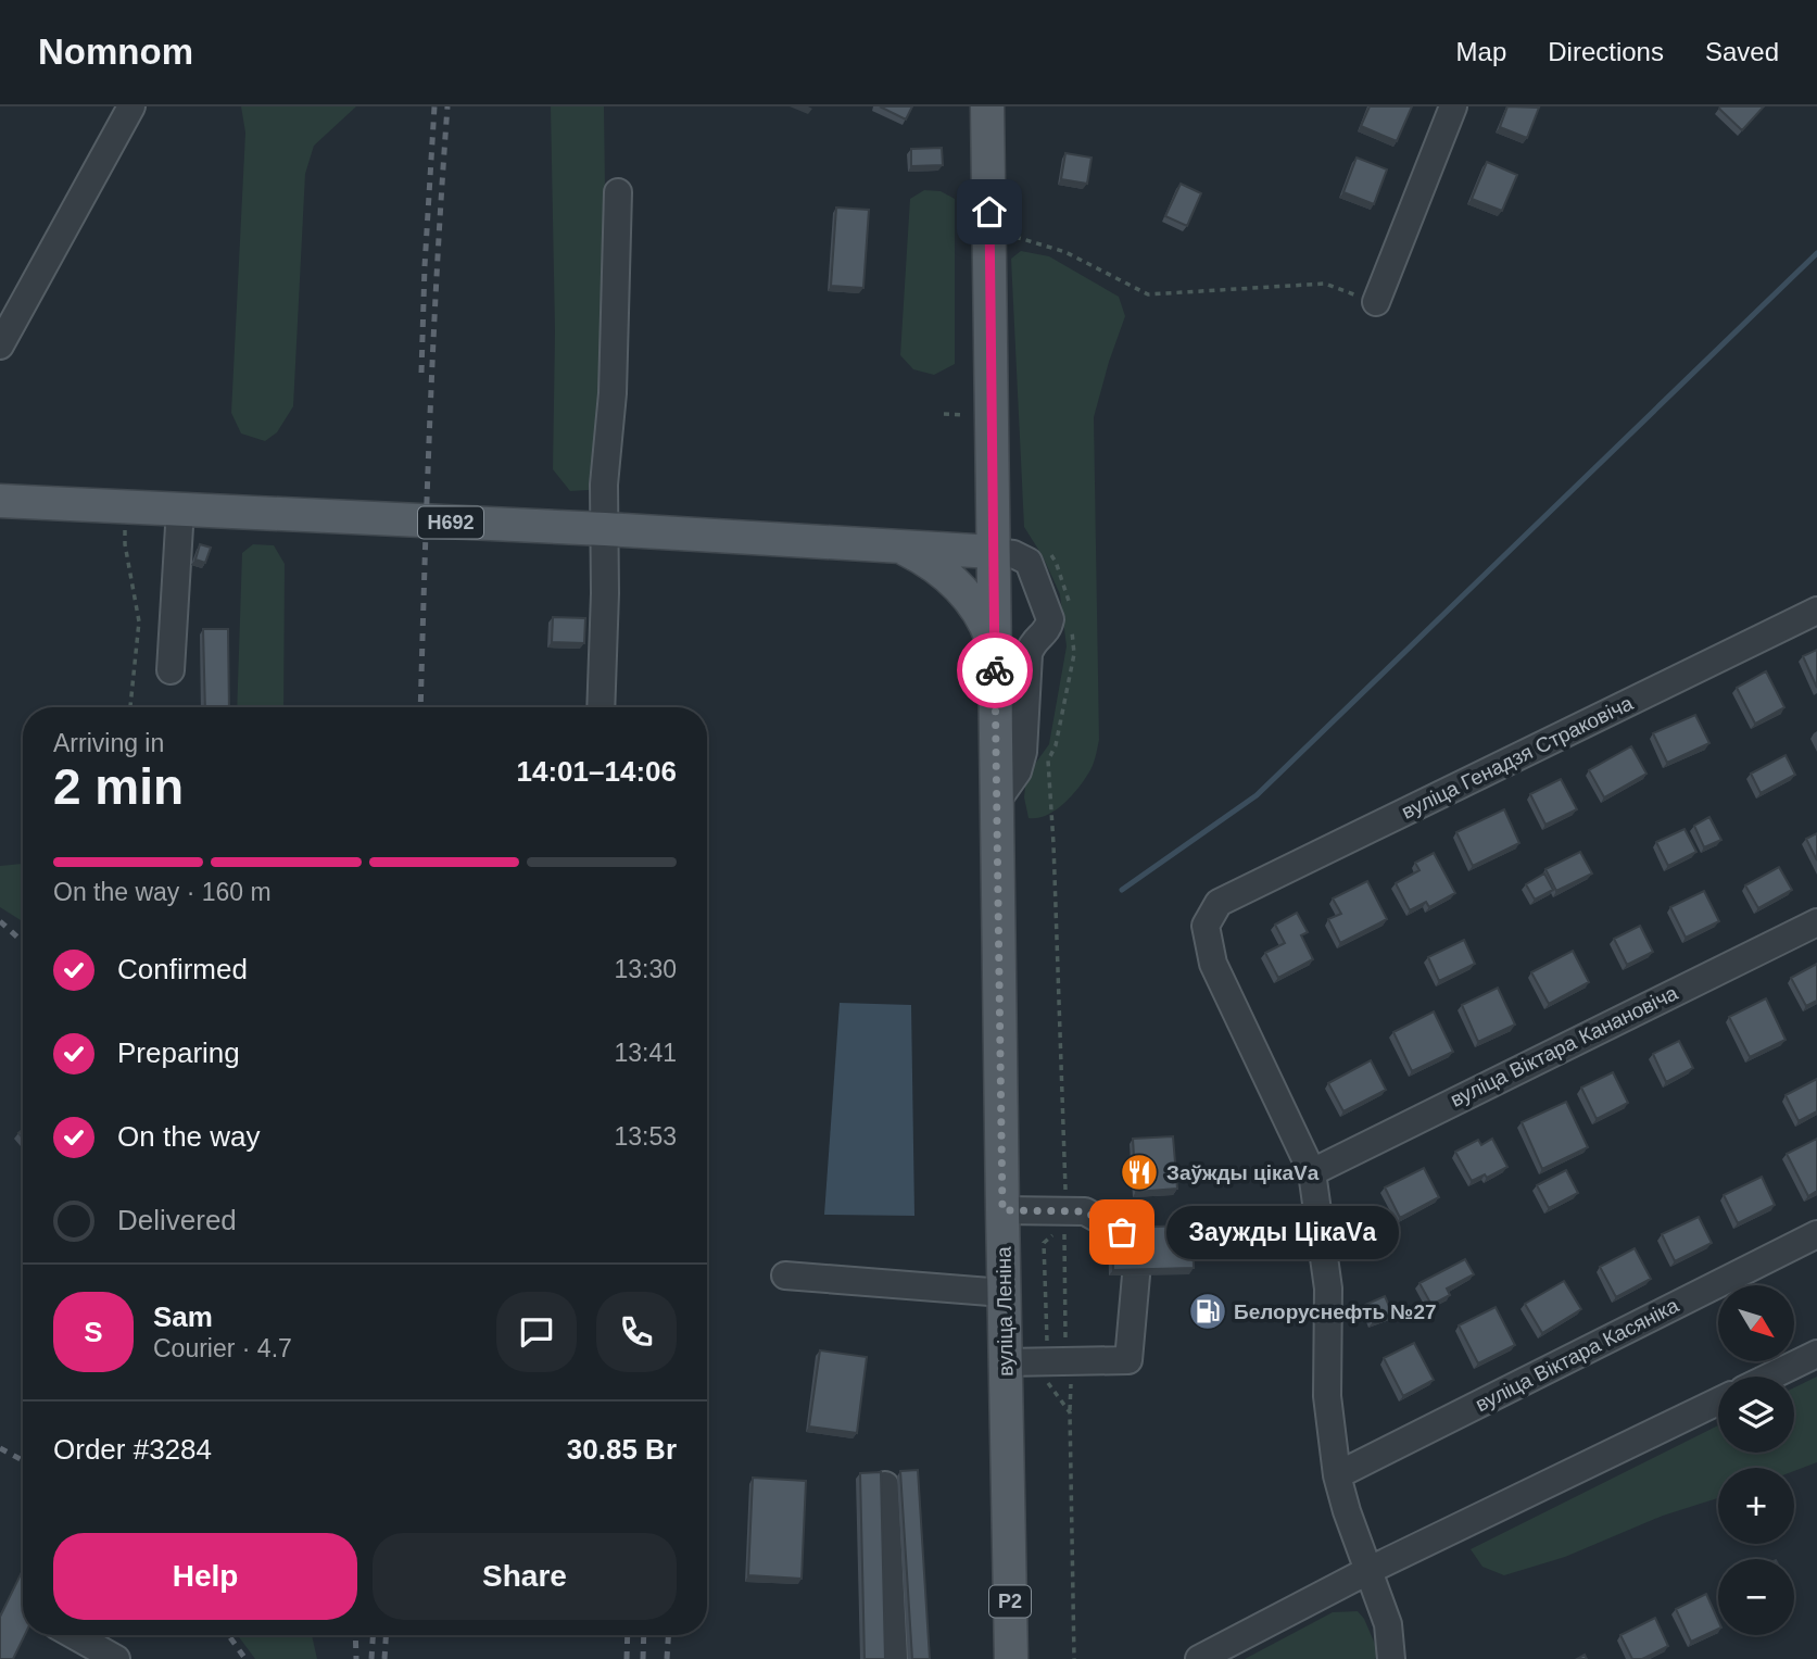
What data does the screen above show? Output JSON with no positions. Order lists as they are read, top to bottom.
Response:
{
  "streets": {
    "main road": ["Н692", "вуліца Леніна", "Р2"],
    "street": ["вуліца Генадзя Страковіча", "вуліца Віктара Канановіча", "вуліца Віктара Касяніка"]
  },
  "crossings": [
    ["Н692", "вуліца Леніна"],
    ["Н692", "Р2"],
    ["вуліца Генадзя Страковіча", "вуліца Віктара Канановіча"],
    ["вуліца Леніна", "Р2"]
  ],
  "places": {
    "restaurant": ["Заўжды цікаVа"],
    "other": ["Заужды ЦікаVа"],
    "fuel station": ["Белоруснефть №27"]
  },
  "north": "bottom right",
  "page": {
    "header": "Nomnom",
    "nav": ["Map", "Directions", "Saved"],
    "heading": ["2 min", "Arriving in", "14:01–14:06"],
    "panel": [
      "Sam",
      "Courier · 4.7",
      "Order #3284",
      "30.85 Br"
    ],
    "bar": "On the way · 160 m",
    "list": [
      ["Confirmed", "13:30"],
      ["Preparing", "13:41"],
      ["On the way", "13:53"],
      "Delivered"
    ],
    "bubble": "Заужды ЦікаVа",
    "map_buttons": ["+", "−"],
    "round": "S",
    "buttons": ["Help", "Share"]
  }
}
